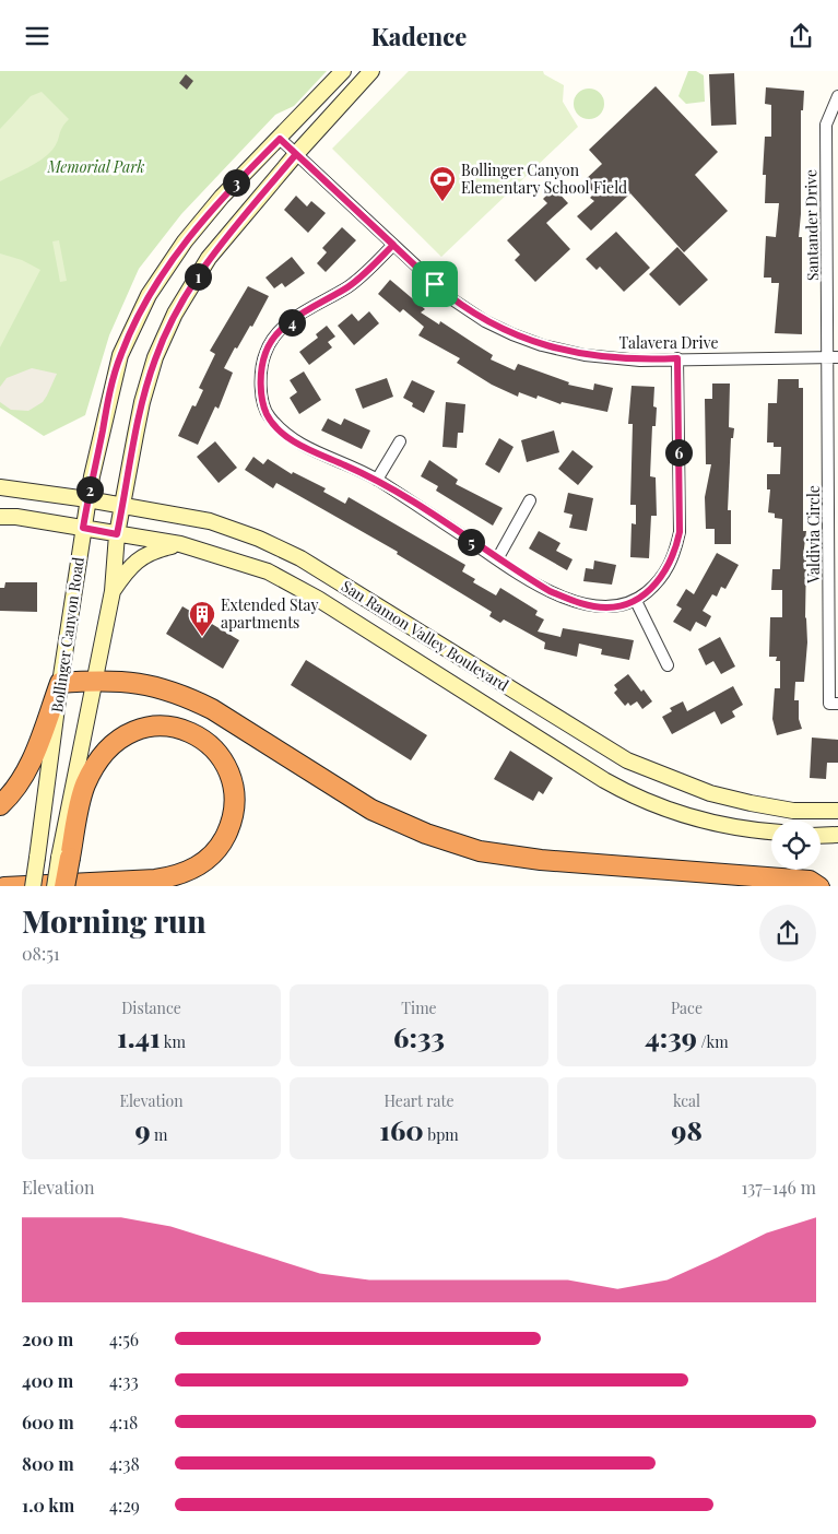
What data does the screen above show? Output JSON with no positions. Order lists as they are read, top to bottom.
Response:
{
  "streets": {
    "main road": ["Bollinger Canyon Road", "San Ramon Valley Boulevard"],
    "street": ["Santander Drive", "Talavera Drive", "Valdivia Circle"]
  },
  "crossings": [
    ["Santander Drive", "Talavera Drive"],
    ["Santander Drive", "Valdivia Circle"],
    ["Talavera Drive", "Valdivia Circle"],
    ["Talavera Drive", "Bollinger Canyon Road"],
    ["Bollinger Canyon Road", "San Ramon Valley Boulevard"]
  ],
  "parks": ["Memorial Park"],
  "places": {
    "sports": ["Bollinger Canyon Elementary School Field"],
    "building": ["Extended Stay apartments"]
  },
  "page": {
    "header": "Kadence",
    "pins": [
      "3",
      "1",
      "4",
      "6",
      "2",
      "5"
    ],
    "heading": ["Morning run", "08:51"],
    "stats": [
      ["Distance", "1.41 km"],
      ["Time", "6:33"],
      ["Pace", "4:39 /km"],
      ["Elevation", "9 m"],
      ["Heart rate", "160 bpm"],
      ["kcal", "98"]
    ],
    "chart": ["Elevation", "137–146 m"],
    "list": [
      {
        "name": "200 m",
        "note": "4:56"
      },
      {
        "name": "400 m",
        "note": "4:33"
      },
      {
        "name": "600 m",
        "note": "4:18"
      },
      {
        "name": "800 m",
        "note": "4:38"
      },
      {
        "name": "1.0 km",
        "note": "4:29"
      }
    ]
  }
}
